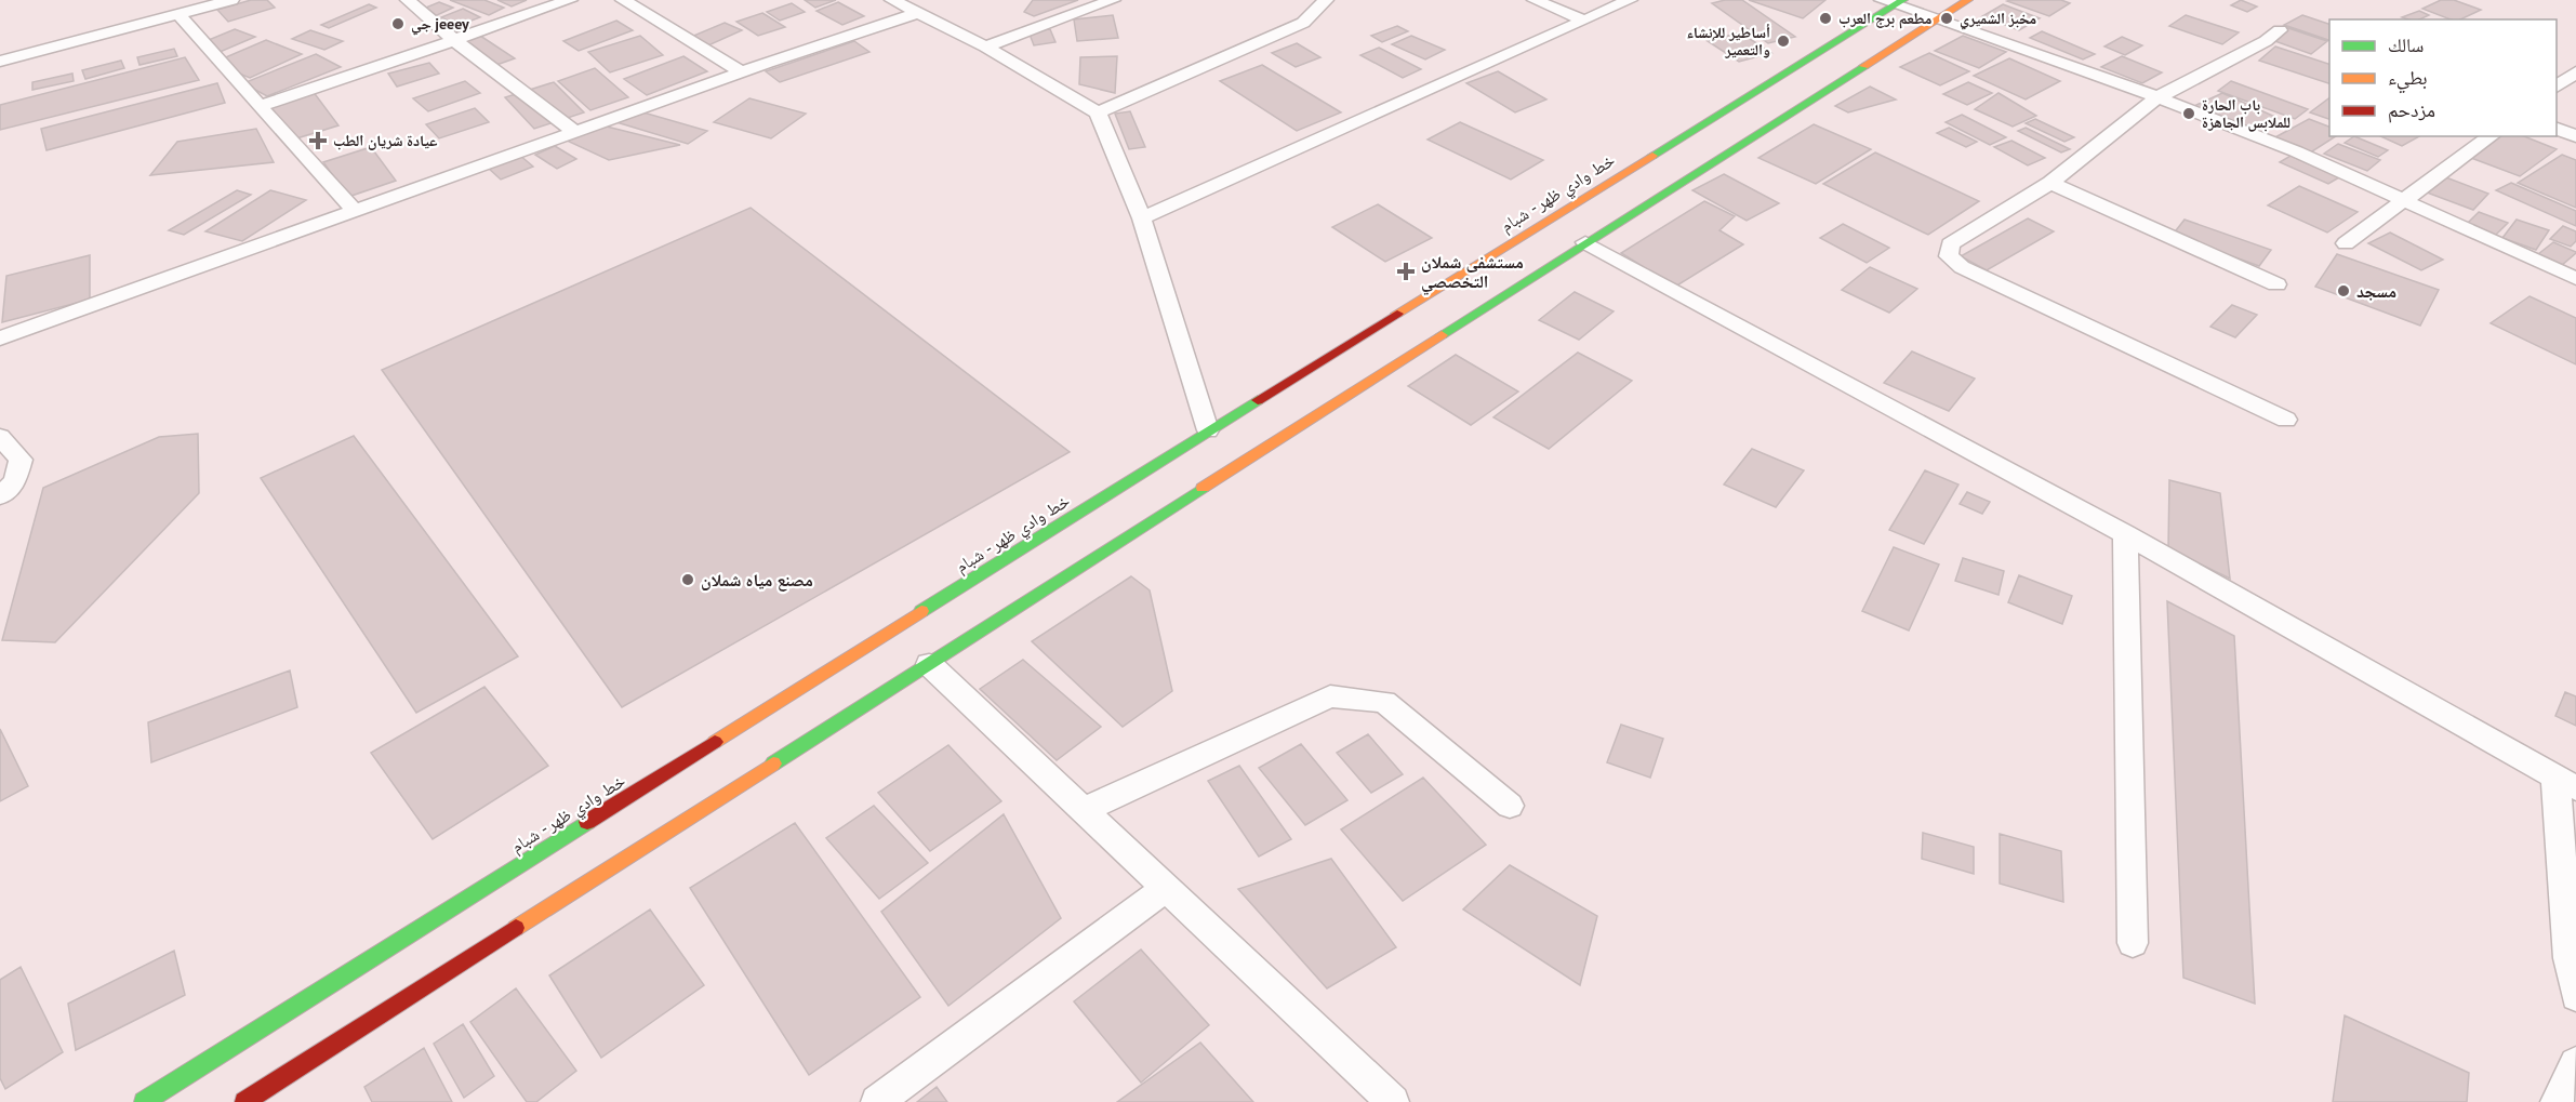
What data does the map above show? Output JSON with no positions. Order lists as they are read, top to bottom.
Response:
{
  "streets": {
    "main road": ["خط وادي ظهر - شبام"]
  },
  "places": {
    "other": [
      "مطعم برج العرب",
      "مخبز الشميري",
      "جي jeeey",
      "أساطير للإنشاء والتعمير",
      "باب الحارة للملابس الجاهزة",
      "مسجد",
      "مصنع مياه شملان"
    ],
    "health": ["عيادة شريان الطب", "مستشفى شملان التخصصي"]
  },
  "legend": ["سالك", "بطيء", "مزدحم"]
}
